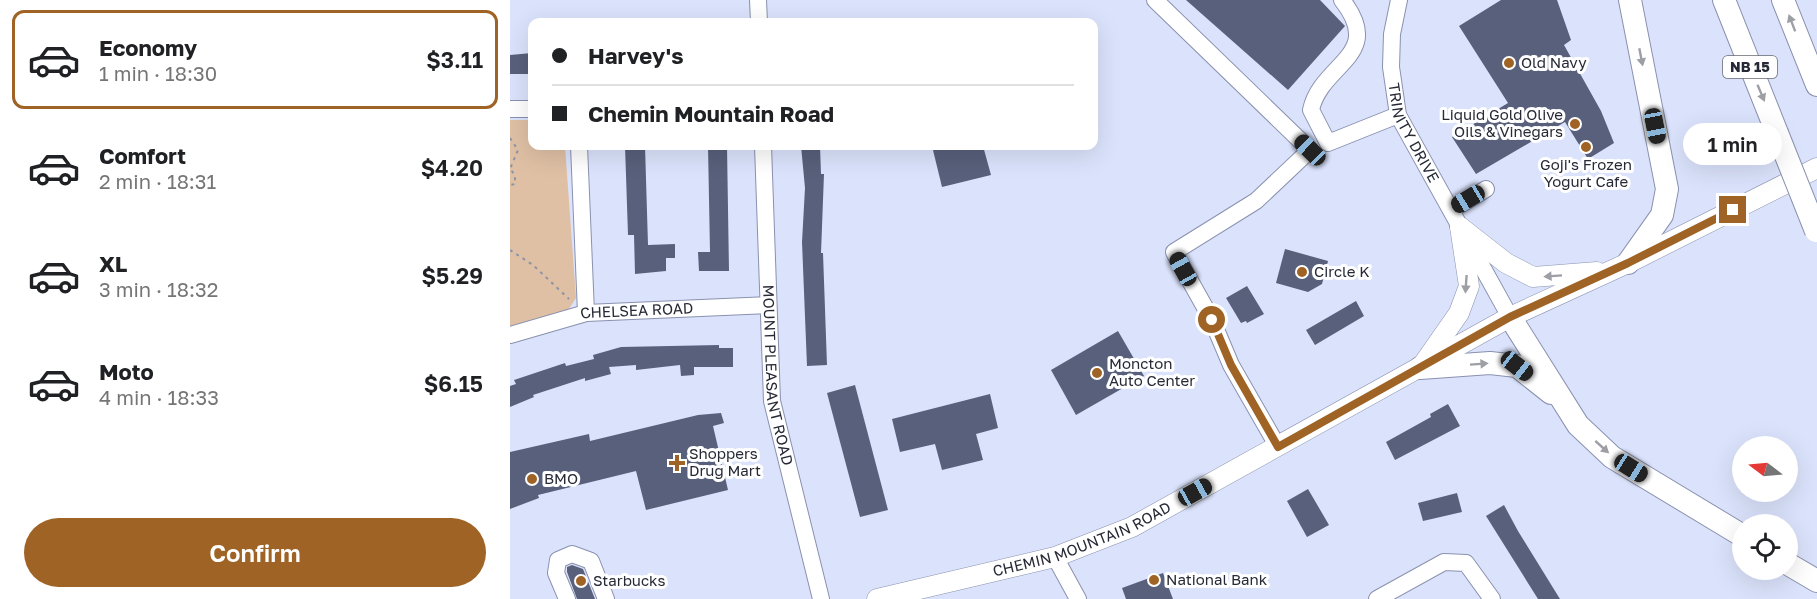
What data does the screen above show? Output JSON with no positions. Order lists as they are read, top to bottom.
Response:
{
  "streets": {
    "highway": ["NB 15"],
    "main road": ["CHEMIN MOUNTAIN ROAD"],
    "street": ["TRINITY DRIVE", "CHELSEA ROAD", "MOUNT PLEASANT ROAD"]
  },
  "crossings": [
    ["TRINITY DRIVE", "CHEMIN MOUNTAIN ROAD"],
    ["CHELSEA ROAD", "MOUNT PLEASANT ROAD"]
  ],
  "places": {
    "other": [
      "Old Navy",
      "Liquid Gold Olive Oils & Vinegars",
      "Goji's Frozen Yogurt Cafe",
      "Circle K",
      "Moncton Auto Center",
      "BMO",
      "National Bank",
      "Starbucks"
    ],
    "health": ["Shoppers Drug Mart"]
  },
  "north": "left",
  "page": {
    "list": [
      {
        "name": "Economy",
        "note": "1 min · 18:30",
        "value": "$3.11"
      },
      {
        "name": "Comfort",
        "note": "2 min · 18:31",
        "value": "$4.20"
      },
      {
        "name": "XL",
        "note": "3 min · 18:32",
        "value": "$5.29"
      },
      {
        "name": "Moto",
        "note": "4 min · 18:33",
        "value": "$6.15"
      }
    ],
    "banner": ["Harvey's", "Chemin Mountain Road"],
    "bubble": "1 min",
    "buttons": "Confirm"
  }
}
